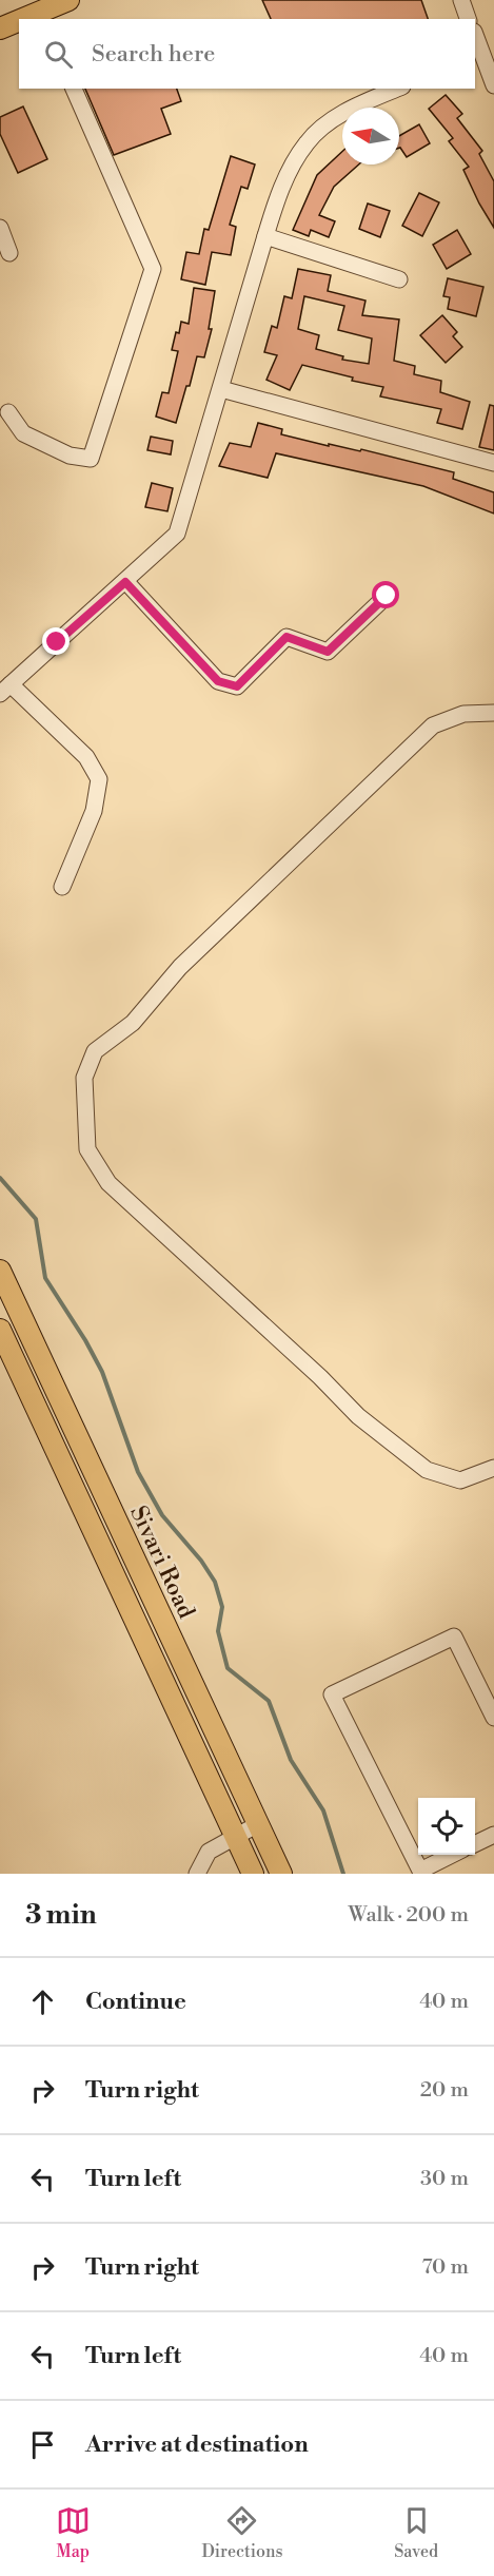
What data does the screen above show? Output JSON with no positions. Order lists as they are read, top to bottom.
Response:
{
  "streets": {
    "main road": ["Sivari Road"]
  },
  "north": "left",
  "page": {
    "search": "Search here",
    "heading": ["3 min", "Walk · 200 m"],
    "list": [
      ["Continue", "40 m"],
      ["Turn right", "20 m"],
      ["Turn left", "30 m"],
      ["Turn right", "70 m"],
      ["Turn left", "40 m"],
      "Arrive at destination"
    ],
    "nav": ["Map", "Directions", "Saved"]
  }
}
